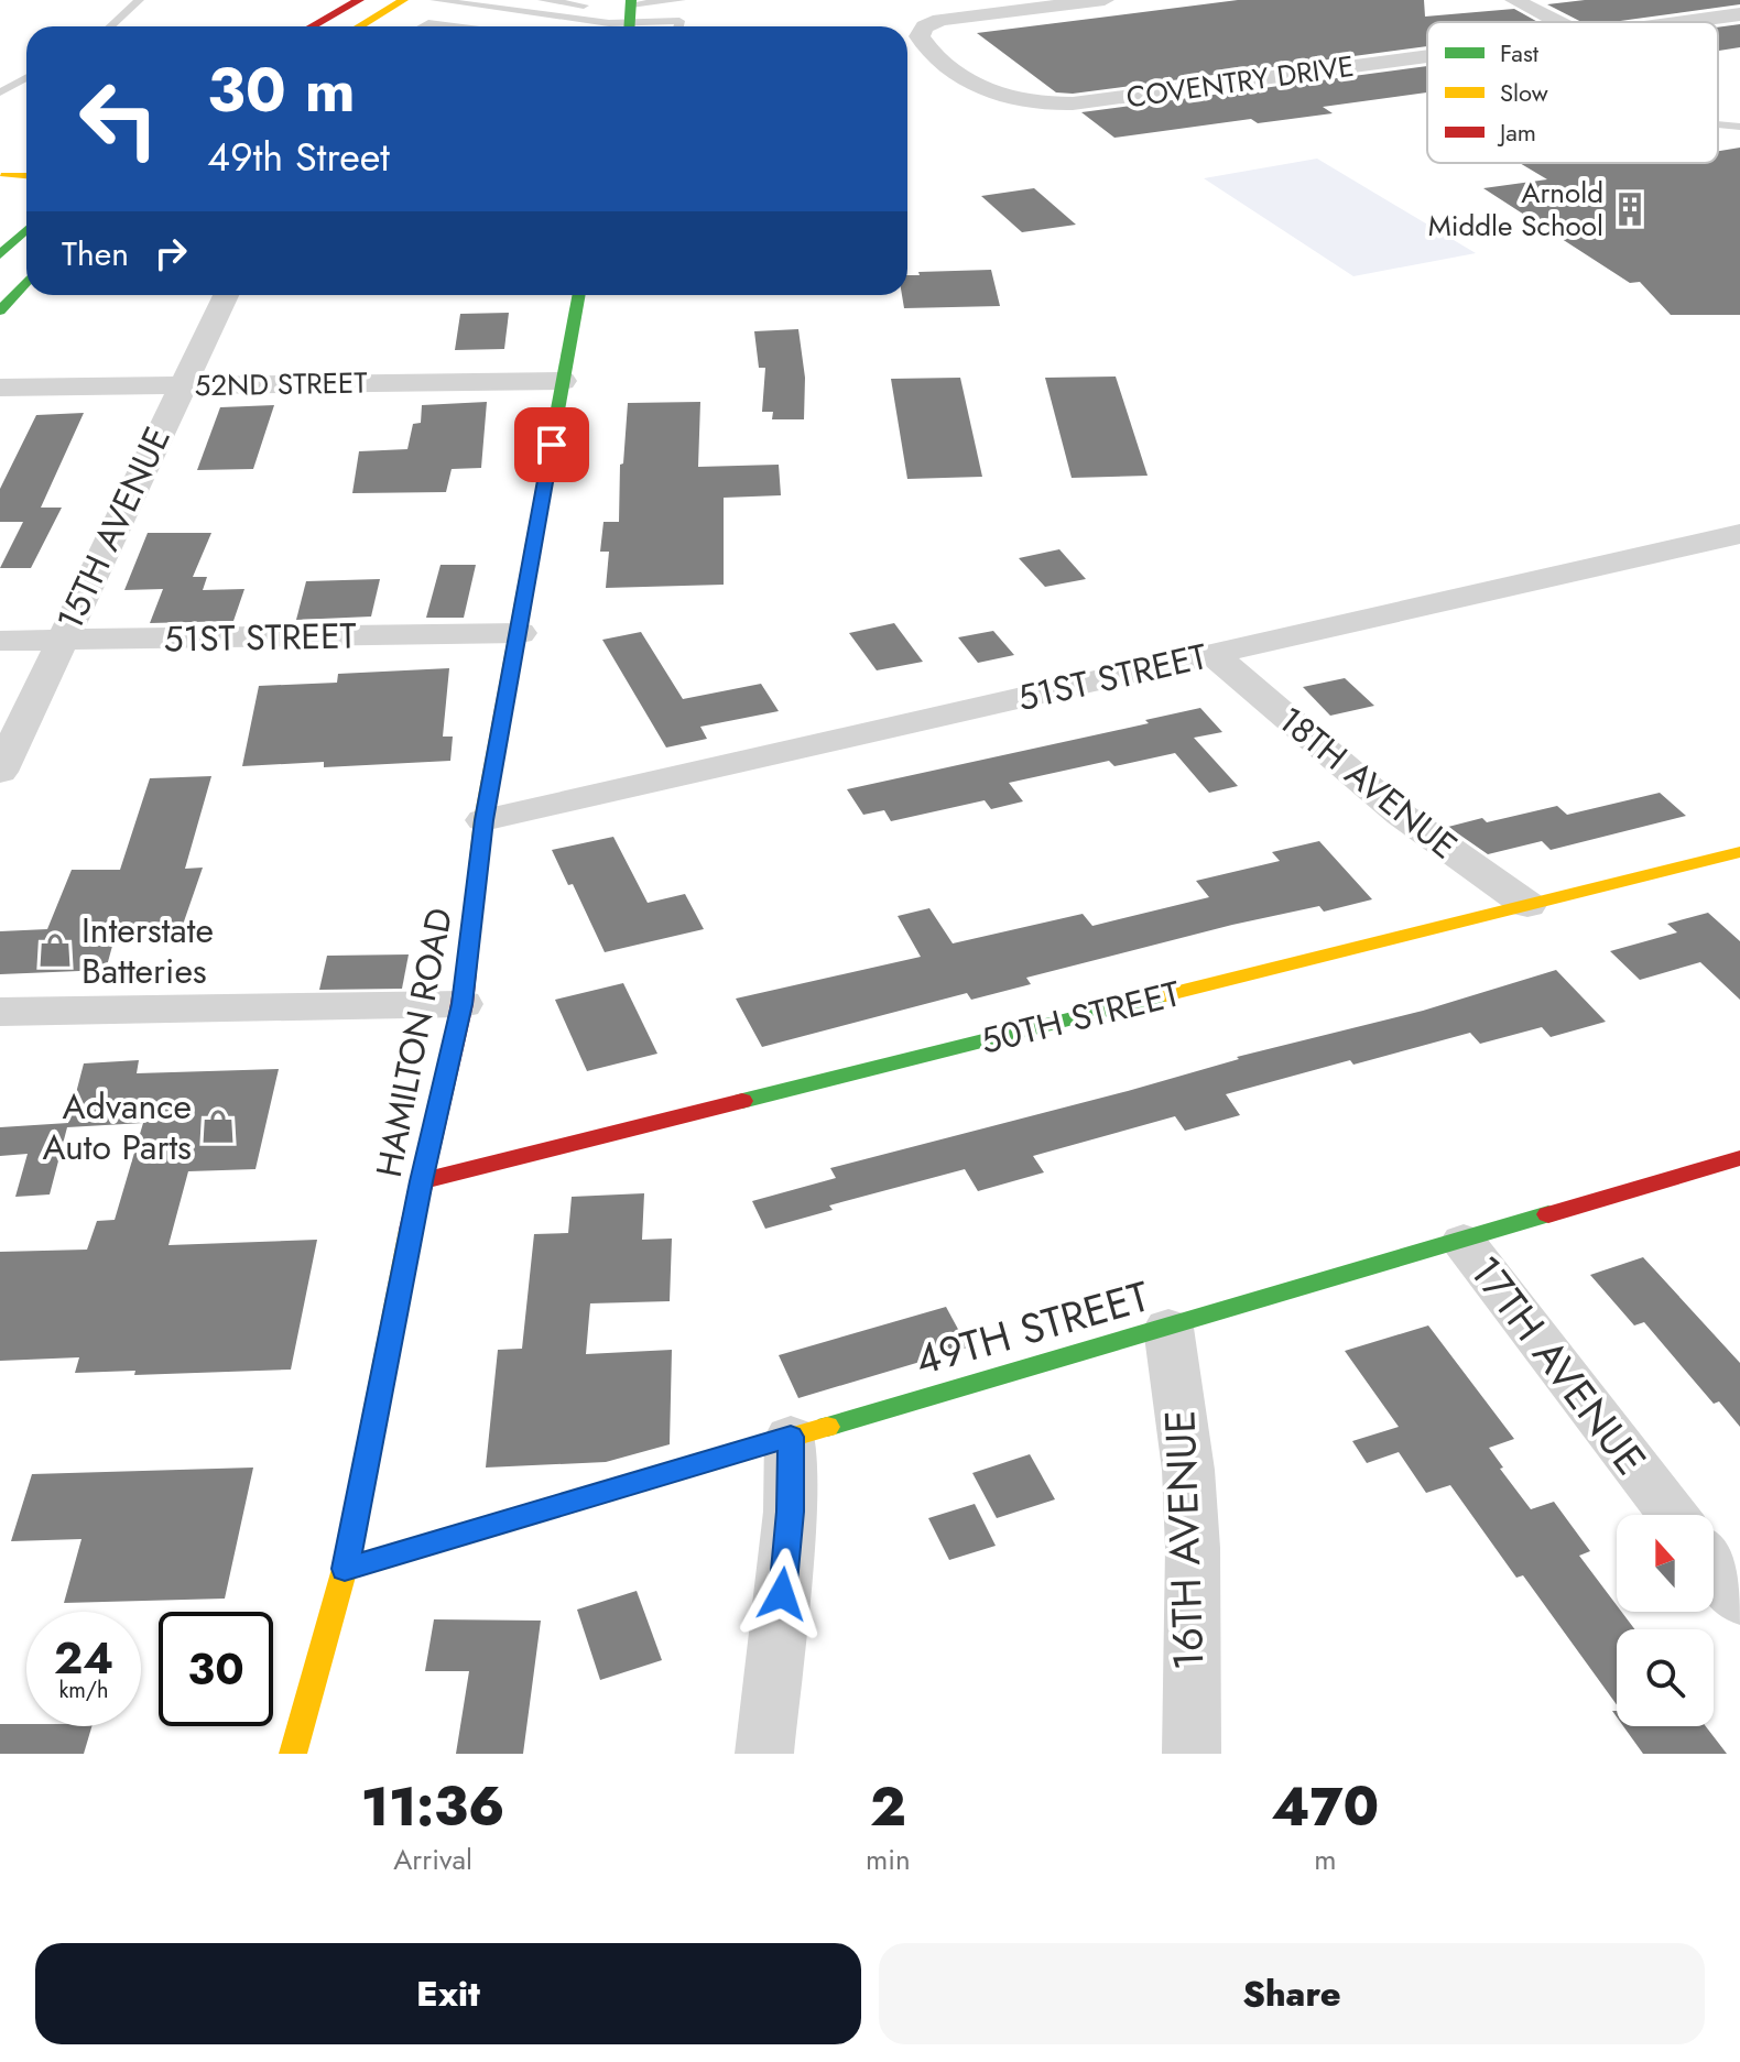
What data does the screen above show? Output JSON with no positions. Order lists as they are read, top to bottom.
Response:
{
  "streets": {
    "street": [
      "COVENTRY DRIVE",
      "52ND STREET",
      "15TH AVENUE",
      "51ST STREET",
      "18TH AVENUE",
      "50TH STREET",
      "HAMILTON ROAD",
      "49TH STREET",
      "17TH AVENUE",
      "16TH AVENUE"
    ]
  },
  "crossings": [
    ["52ND STREET", "15TH AVENUE"],
    ["52ND STREET", "HAMILTON ROAD"],
    ["15TH AVENUE", "51ST STREET"],
    ["51ST STREET", "18TH AVENUE"],
    ["51ST STREET", "HAMILTON ROAD"],
    ["18TH AVENUE", "50TH STREET"],
    ["50TH STREET", "HAMILTON ROAD"],
    ["HAMILTON ROAD", "49TH STREET"],
    ["49TH STREET", "17TH AVENUE"],
    ["49TH STREET", "16TH AVENUE"]
  ],
  "places": {
    "building": ["Arnold Middle School"],
    "shop": ["Interstate Batteries", "Advance Auto Parts"]
  },
  "legend": ["Fast", "Slow", "Jam"],
  "north": "top",
  "page": {
    "turn": ["30 m", "49th Street"],
    "then": "Then",
    "speed": "24 km/h",
    "limit": "30",
    "eta": [
      "11:36",
      "Arrival",
      "2",
      "min",
      "470",
      "m"
    ],
    "buttons": ["Exit", "Share"]
  }
}
